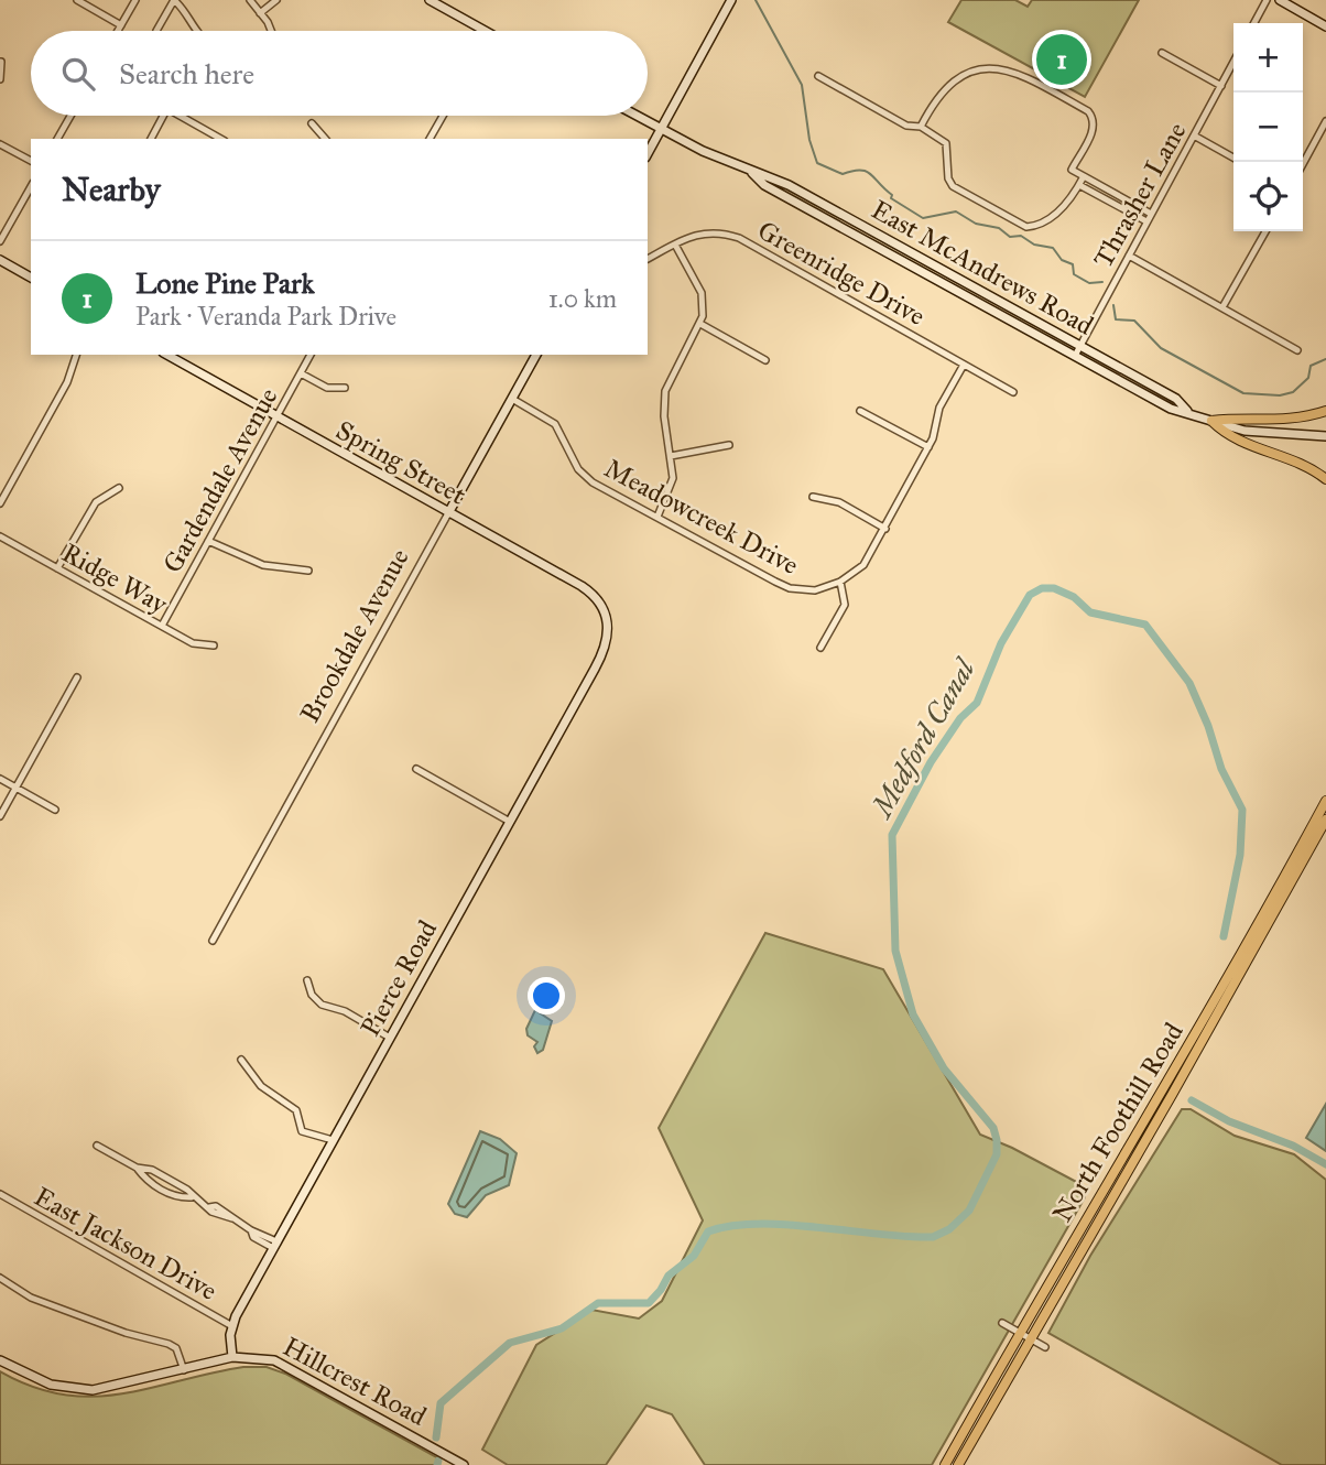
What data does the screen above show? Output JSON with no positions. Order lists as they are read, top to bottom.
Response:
{
  "streets": {
    "main road": ["North Foothill Road"],
    "street": [
      "Thrasher Lane",
      "East McAndrews Road",
      "Greenridge Drive",
      "Spring Street",
      "Gardendale Avenue",
      "Meadowcreek Drive",
      "Ridge Way",
      "Brookdale Avenue",
      "Pierce Road",
      "East Jackson Drive",
      "Hillcrest Road"
    ]
  },
  "crossings": [
    ["Thrasher Lane", "East McAndrews Road"],
    ["Greenridge Drive", "Meadowcreek Drive"],
    ["Spring Street", "Gardendale Avenue"],
    ["Spring Street", "Brookdale Avenue"],
    ["Spring Street", "Pierce Road"],
    ["Gardendale Avenue", "Ridge Way"],
    ["Meadowcreek Drive", "Brookdale Avenue"],
    ["Pierce Road", "East Jackson Drive"],
    ["Pierce Road", "Hillcrest Road"]
  ],
  "water": ["Medford Canal"],
  "page": {
    "map_buttons": ["+", "−"],
    "pins": "1",
    "search": "Search here",
    "heading": "Nearby",
    "list": [
      {
        "mark": "1",
        "name": "Lone Pine Park",
        "note": "Park · Veranda Park Drive",
        "value": "1.0 km"
      }
    ]
  }
}
